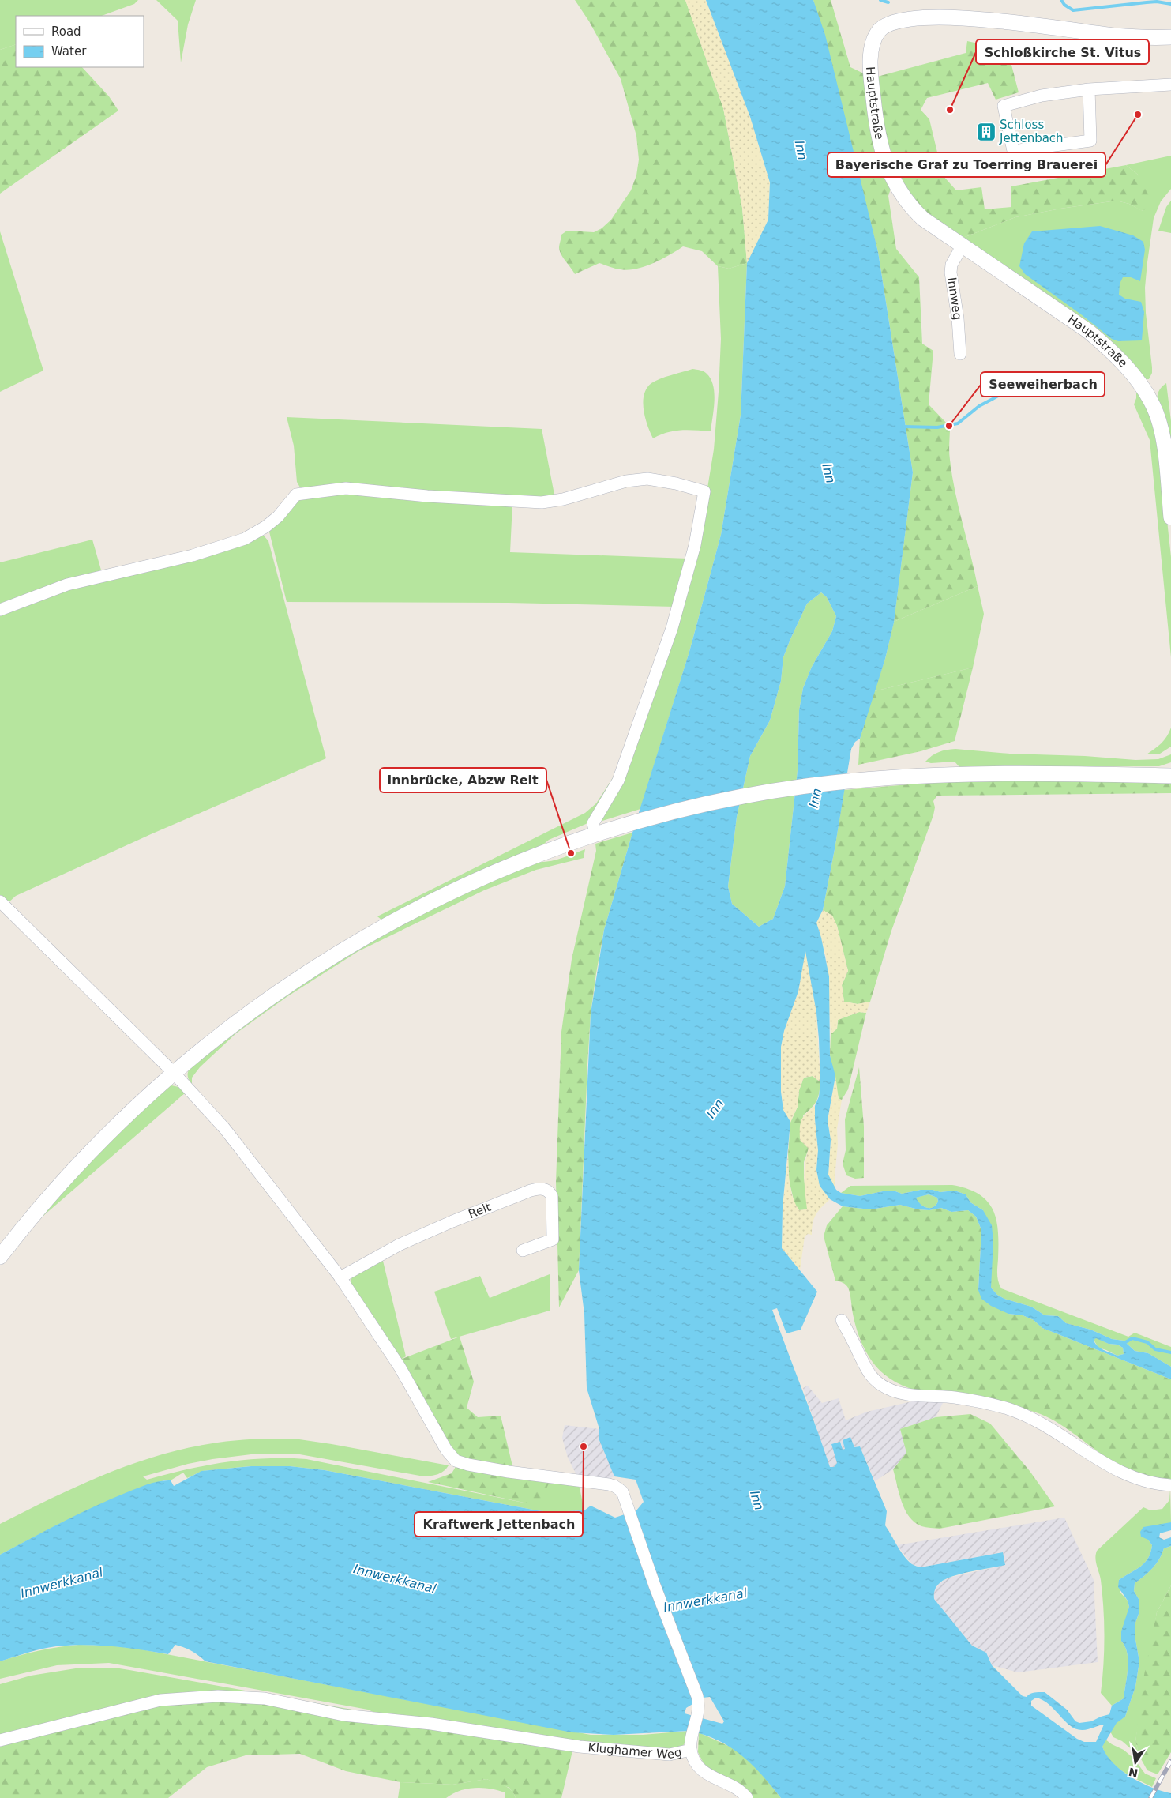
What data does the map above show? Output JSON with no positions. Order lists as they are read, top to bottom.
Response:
{
  "streets": {
    "street": [
      "Hauptstraße",
      "Innweg",
      "Reit",
      "Klughamer Weg"
    ]
  },
  "crossings": [
    ["Hauptstraße", "Innweg"]
  ],
  "water": ["Inn", "Innwerkkanal"],
  "places": {
    "other": [
      "Schloßkirche St. Vitus",
      "Bayerische Graf zu Toerring Brauerei",
      "Seeweiherbach",
      "Innbrücke, Abzw Reit",
      "Kraftwerk Jettenbach"
    ],
    "building": ["Schloss Jettenbach"]
  },
  "legend": ["Road", "Water"],
  "north": "bottom"
}
